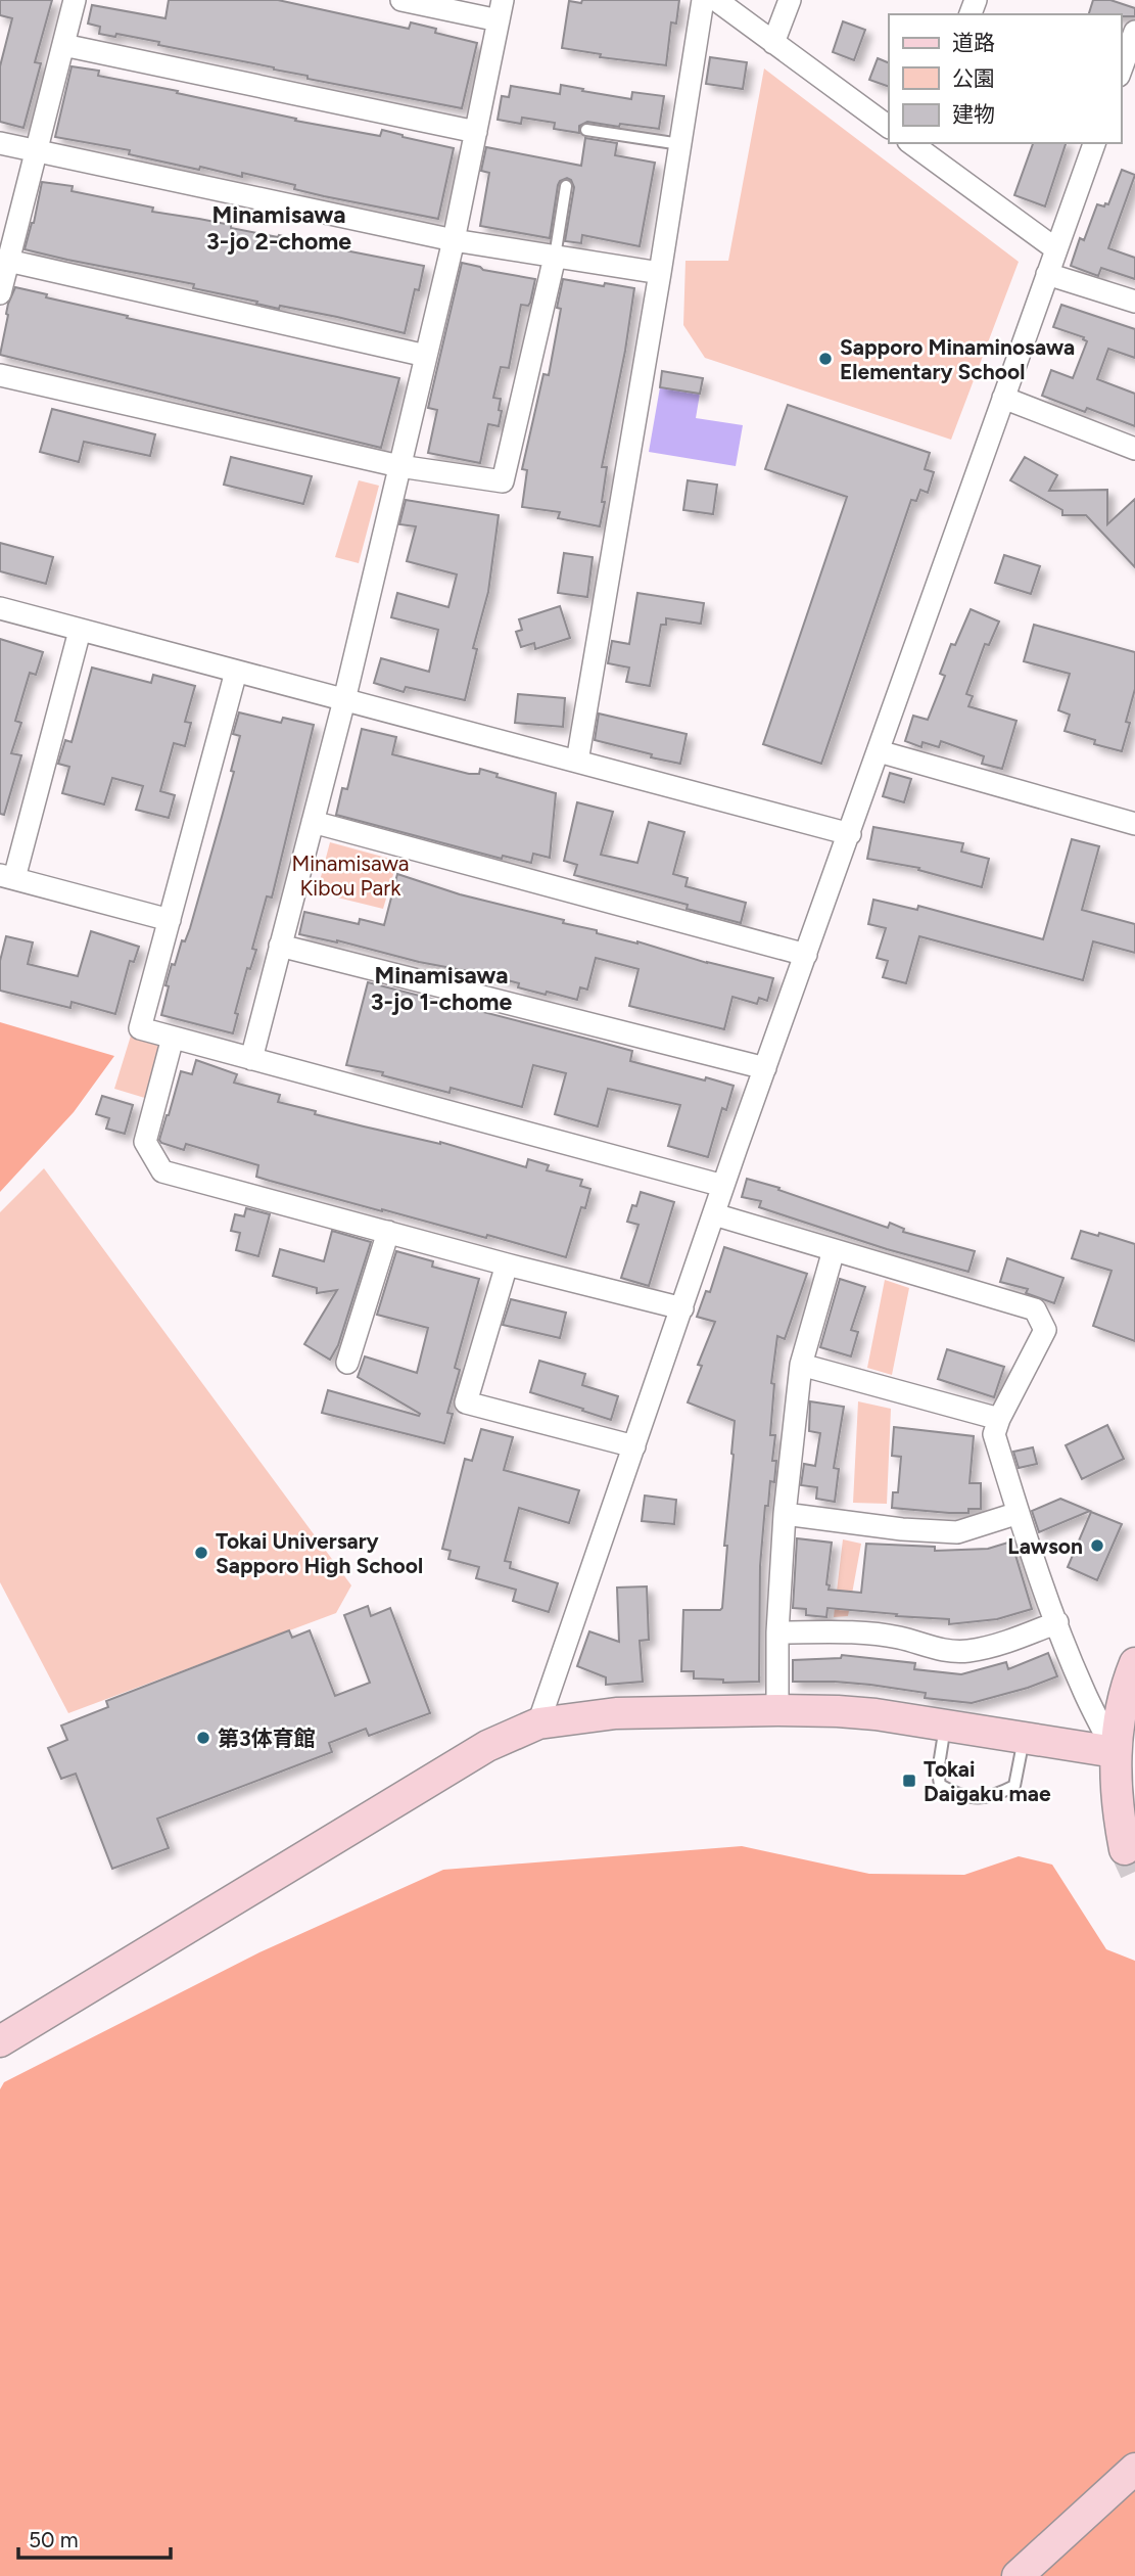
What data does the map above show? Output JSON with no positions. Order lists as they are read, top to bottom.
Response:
{
  "districts": ["Minamisawa 3-jo 2-chome", "Minamisawa 3-jo 1-chome"],
  "parks": ["Minamisawa Kibou Park"],
  "places": {
    "other": [
      "Sapporo Minaminosawa Elementary School",
      "Lawson",
      "Tokai Universary Sapporo High School",
      "第3体育館"
    ],
    "transit": ["Tokai Daigaku mae"]
  },
  "legend": ["道路", "公園", "建物"],
  "scale_bar": "50 m"
}
